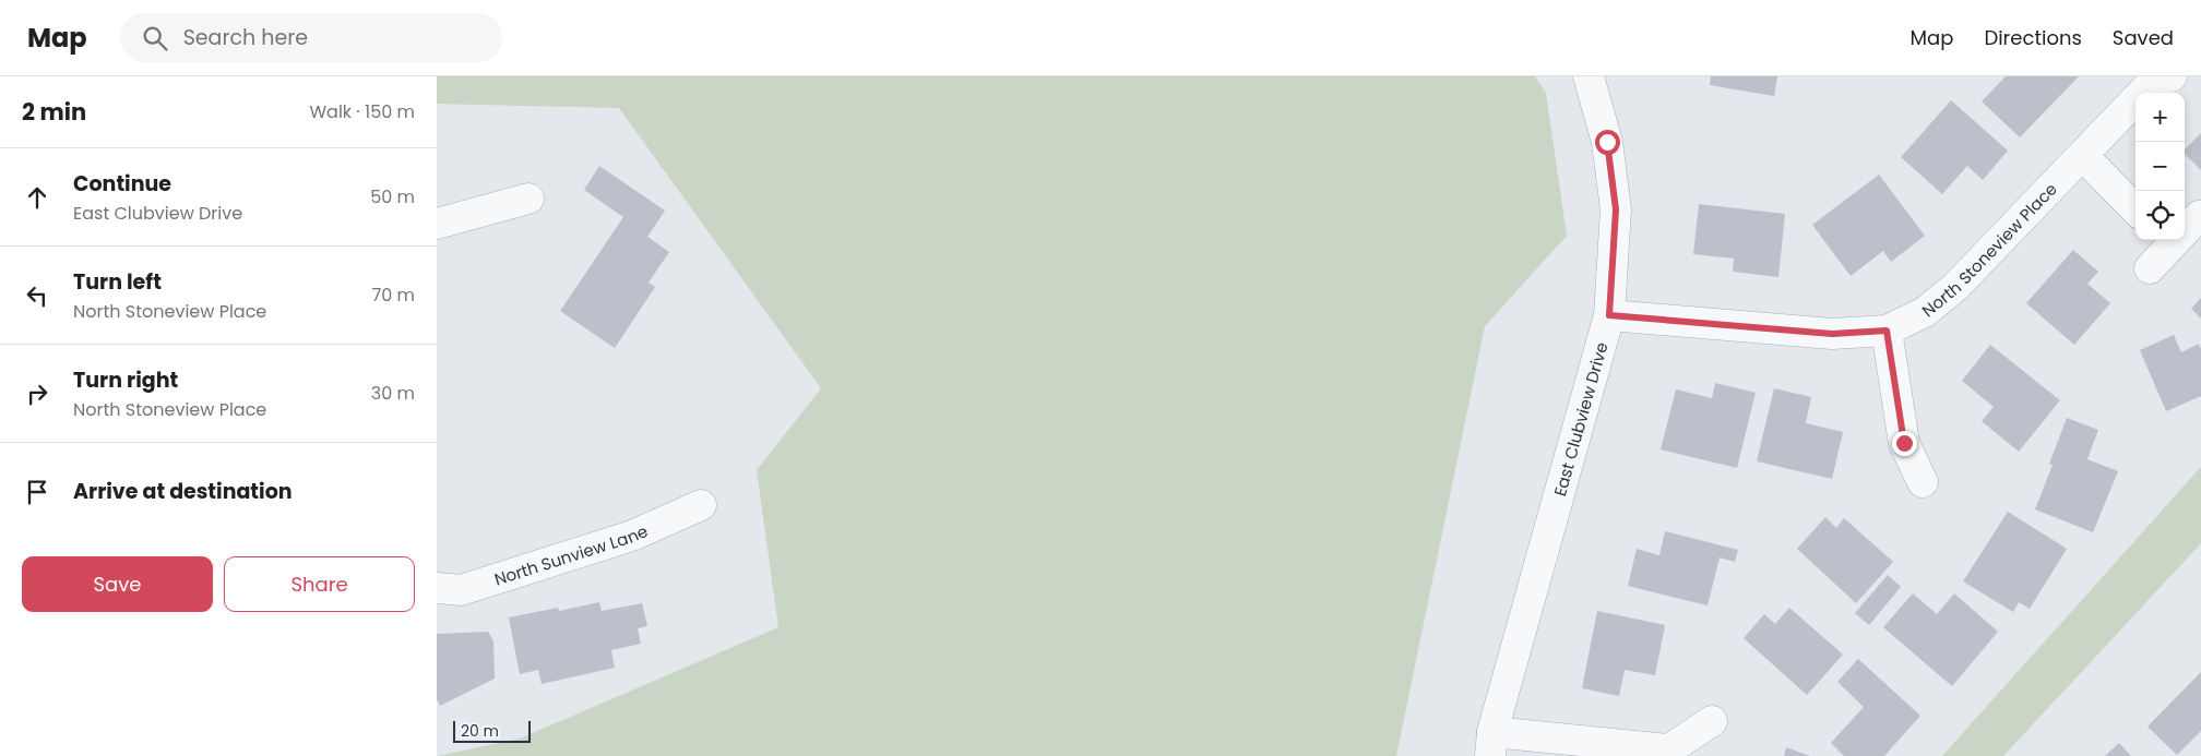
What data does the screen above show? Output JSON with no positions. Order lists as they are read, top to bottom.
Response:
{
  "streets": {
    "street": ["North Stoneview Place", "East Clubview Drive", "North Sunview Lane"]
  },
  "crossings": [
    ["North Stoneview Place", "East Clubview Drive"]
  ],
  "scale_bar": "20 m",
  "page": {
    "header": "Map",
    "search": "Search here",
    "nav": ["Map", "Directions", "Saved"],
    "heading": ["2 min", "Walk · 150 m"],
    "map_buttons": ["+", "−"],
    "list": [
      ["Continue", "East Clubview Drive", "50 m"],
      ["Turn left", "North Stoneview Place", "70 m"],
      ["Turn right", "North Stoneview Place", "30 m"],
      "Arrive at destination"
    ],
    "buttons": ["Save", "Share"],
    "scale": "20 m"
  }
}
